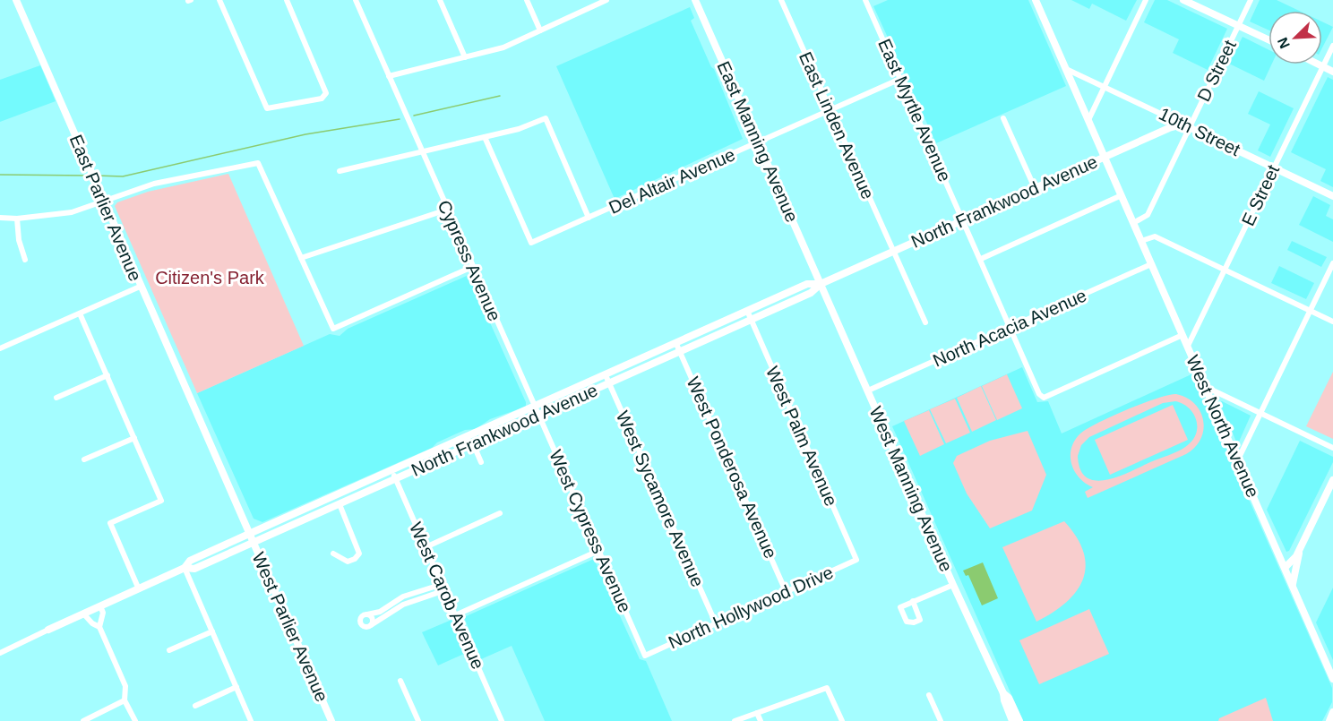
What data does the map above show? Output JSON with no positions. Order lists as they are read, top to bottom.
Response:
{
  "streets": {
    "street": [
      "D Street",
      "East Myrtle Avenue",
      "East Linden Avenue",
      "10th Street",
      "East Manning Avenue",
      "Del Altair Avenue",
      "E Street",
      "North Frankwood Avenue",
      "East Parlier Avenue",
      "Cypress Avenue",
      "North Acacia Avenue",
      "West North Avenue",
      "West Palm Avenue",
      "West Ponderosa Avenue",
      "West Manning Avenue",
      "West Sycamore Avenue",
      "West Cypress Avenue",
      "West Carob Avenue",
      "North Hollywood Drive",
      "West Parlier Avenue"
    ]
  },
  "crossings": [
    ["D Street", "10th Street"],
    ["D Street", "North Frankwood Avenue"],
    ["D Street", "West North Avenue"],
    ["East Myrtle Avenue", "Del Altair Avenue"],
    ["East Myrtle Avenue", "North Frankwood Avenue"],
    ["East Myrtle Avenue", "North Acacia Avenue"],
    ["East Myrtle Avenue", "West North Avenue"],
    ["East Linden Avenue", "Del Altair Avenue"],
    ["East Linden Avenue", "North Frankwood Avenue"],
    ["10th Street", "E Street"],
    ["10th Street", "North Frankwood Avenue"],
    ["10th Street", "West North Avenue"],
    ["East Manning Avenue", "Del Altair Avenue"],
    ["East Manning Avenue", "North Frankwood Avenue"],
    ["East Manning Avenue", "West Manning Avenue"],
    ["E Street", "West North Avenue"],
    ["North Frankwood Avenue", "East Parlier Avenue"],
    ["North Frankwood Avenue", "Cypress Avenue"],
    ["North Frankwood Avenue", "West North Avenue"],
    ["North Frankwood Avenue", "West Palm Avenue"],
    ["North Frankwood Avenue", "West Ponderosa Avenue"],
    ["North Frankwood Avenue", "West Manning Avenue"],
    ["North Frankwood Avenue", "West Sycamore Avenue"],
    ["North Frankwood Avenue", "West Cypress Avenue"],
    ["North Frankwood Avenue", "West Carob Avenue"],
    ["North Frankwood Avenue", "West Parlier Avenue"],
    ["East Parlier Avenue", "West Parlier Avenue"],
    ["Cypress Avenue", "West Cypress Avenue"],
    ["North Acacia Avenue", "West North Avenue"],
    ["North Acacia Avenue", "West Manning Avenue"],
    ["West Palm Avenue", "North Hollywood Drive"],
    ["West Ponderosa Avenue", "North Hollywood Drive"],
    ["West Sycamore Avenue", "North Hollywood Drive"],
    ["West Cypress Avenue", "North Hollywood Drive"]
  ],
  "parks": ["Citizen's Park"],
  "north": "bottom left"
}
